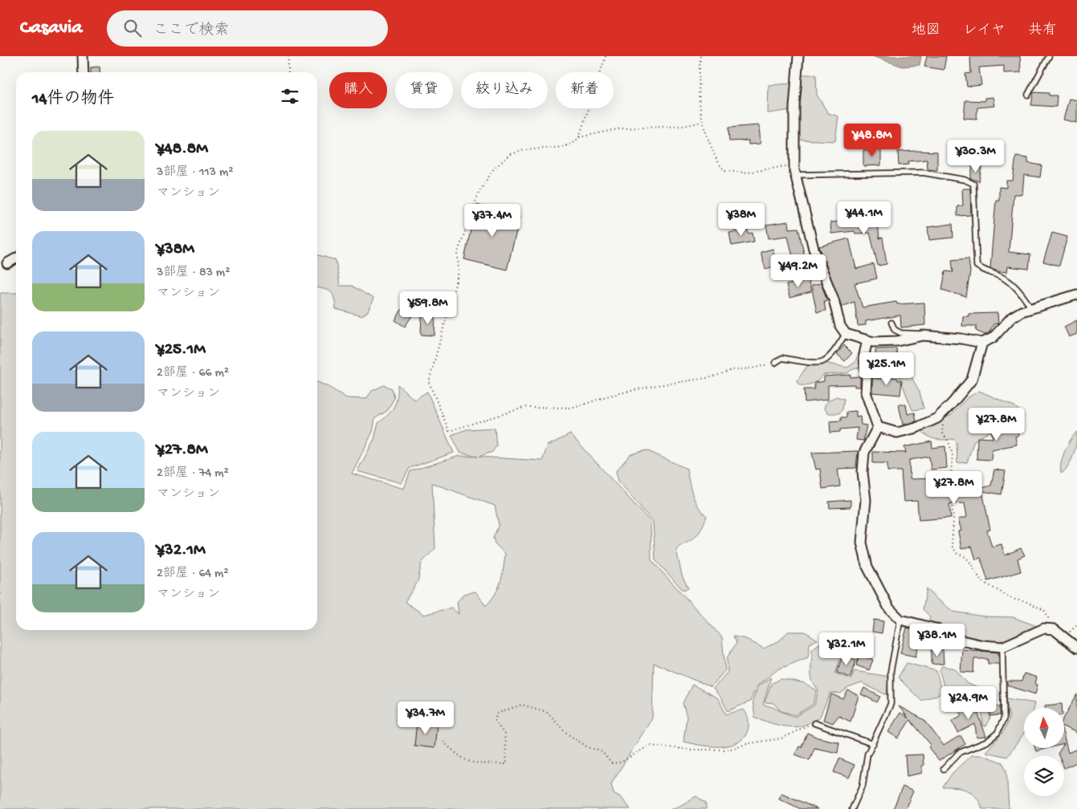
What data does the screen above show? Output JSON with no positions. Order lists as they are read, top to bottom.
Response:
{
  "north": "top",
  "page": {
    "header": "Casavia",
    "search": "ここで検索",
    "nav": ["地図", "レイヤ", "共有"],
    "chip": [
      "購入",
      "賃貸",
      "絞り込み",
      "新着"
    ],
    "heading": "14件の物件",
    "list": [
      {
        "name": "¥48.8M",
        "note": "3部屋 · 113 m² · マンション"
      },
      {
        "name": "¥38M",
        "note": "3部屋 · 83 m² · マンション"
      },
      {
        "name": "¥25.1M",
        "note": "2部屋 · 66 m² · マンション"
      },
      {
        "name": "¥27.8M",
        "note": "2部屋 · 74 m² · マンション"
      },
      {
        "name": "¥32.1M",
        "note": "2部屋 · 64 m² · マンション"
      }
    ],
    "price": [
      "¥48.8M",
      "¥30.3M",
      "¥44.1M",
      "¥38M",
      "¥37.4M",
      "¥49.2M",
      "¥59.8M",
      "¥25.1M",
      "¥27.8M",
      "¥27.8M",
      "¥38.1M",
      "¥32.1M",
      "¥24.9M",
      "¥34.7M"
    ]
  }
}
